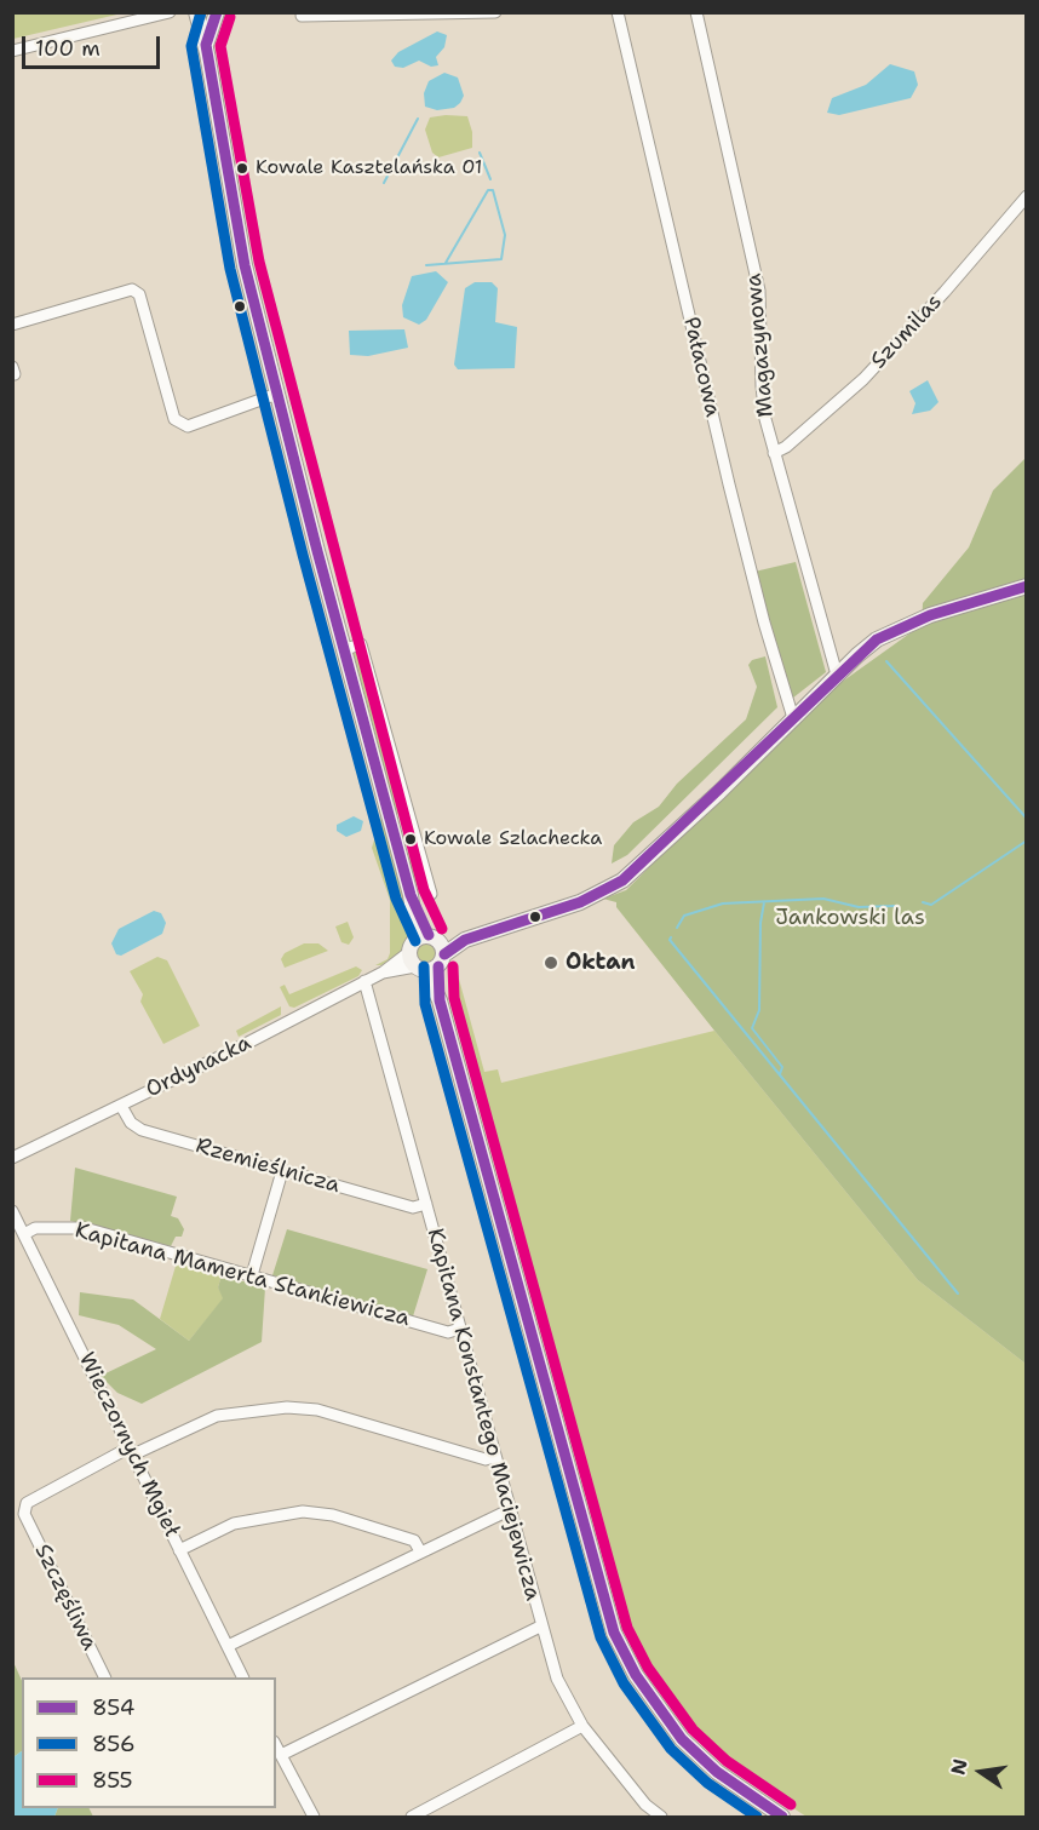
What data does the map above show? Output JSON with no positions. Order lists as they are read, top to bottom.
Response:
{
  "streets": {
    "street": [
      "Szumilas",
      "Magazynowa",
      "Pałacowa",
      "Ordynacka",
      "Rzemieślnicza",
      "Kapitana Mamerta Stankiewicza",
      "Kapitana Konstantego Maciejewicza",
      "Wieczornych Mgieł",
      "Szczęśliwa"
    ]
  },
  "crossings": [
    ["Szumilas", "Magazynowa"],
    ["Ordynacka", "Rzemieślnicza"],
    ["Ordynacka", "Kapitana Konstantego Maciejewicza"],
    ["Rzemieślnicza", "Kapitana Konstantego Maciejewicza"],
    ["Kapitana Mamerta Stankiewicza", "Kapitana Konstantego Maciejewicza"],
    ["Kapitana Mamerta Stankiewicza", "Wieczornych Mgieł"],
    ["Kapitana Konstantego Maciejewicza", "Szczęśliwa"],
    ["Wieczornych Mgieł", "Szczęśliwa"]
  ],
  "parks": ["Jankowski las"],
  "places": ["Kowale Kasztelańska 01", "Kowale Szlachecka", "Oktan"],
  "lines": ["transit line 854", "transit line 856", "transit line 855"],
  "legend": ["854", "856", "855"],
  "scale_bar": "100 m",
  "north": "left"
}
